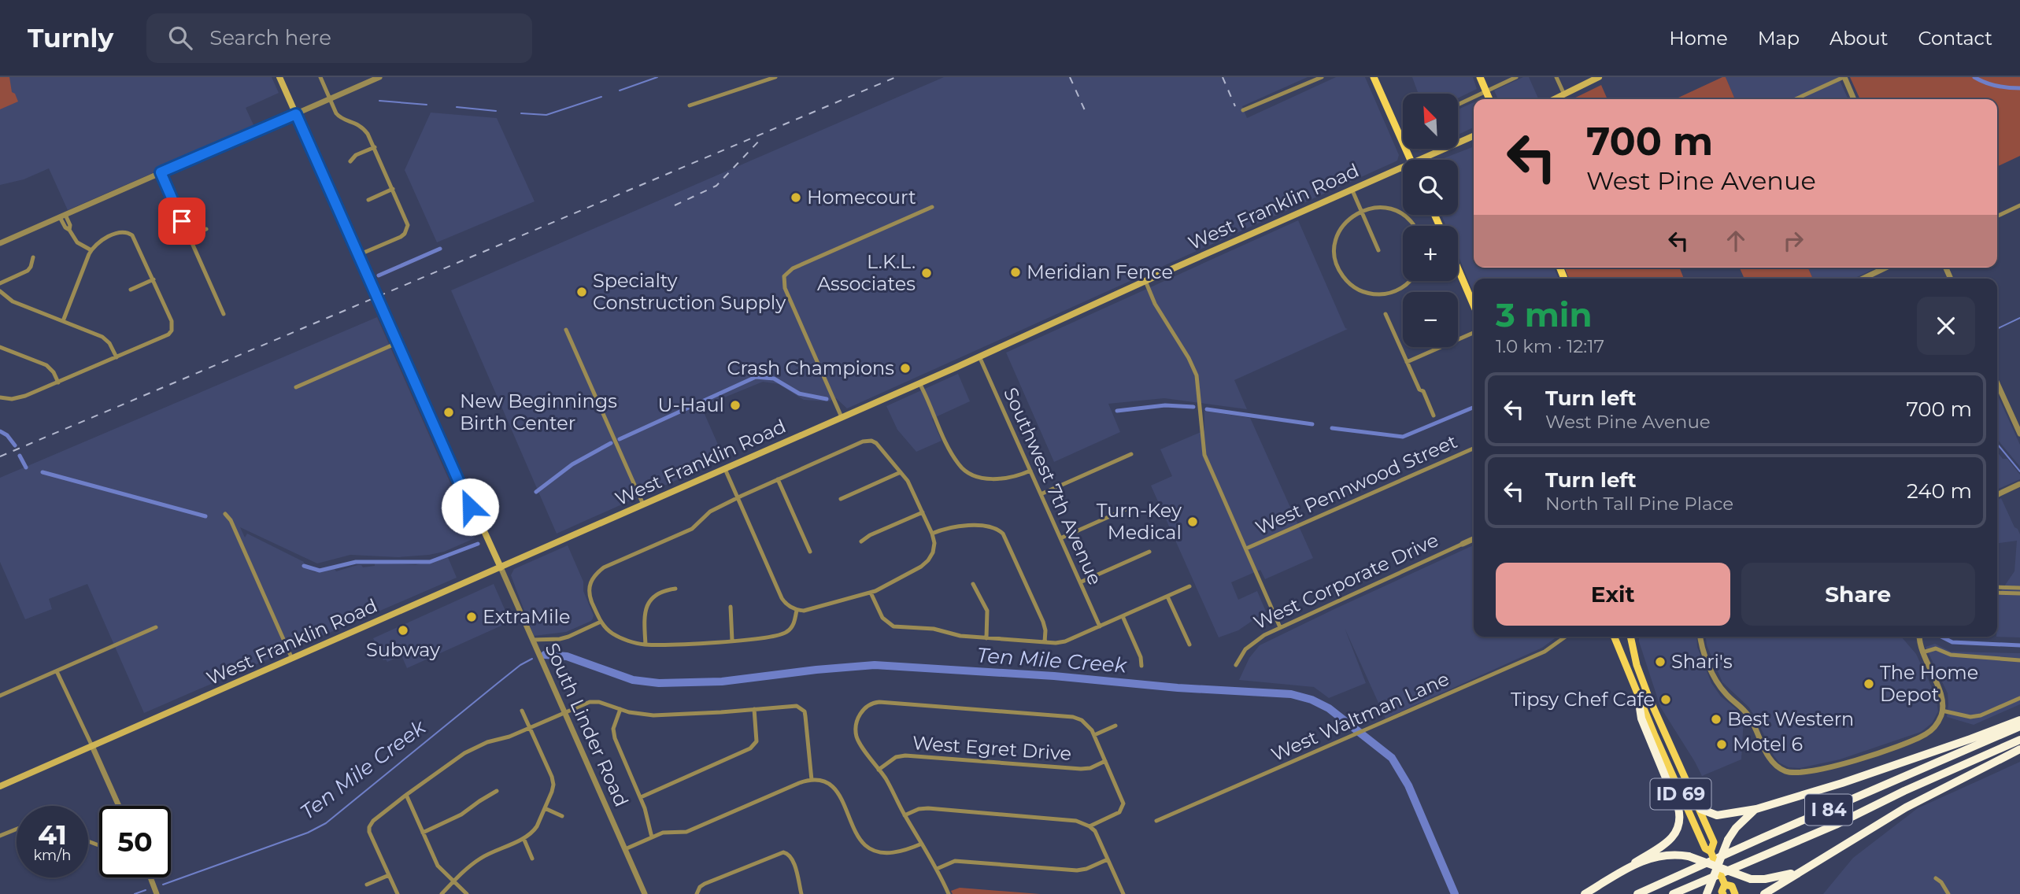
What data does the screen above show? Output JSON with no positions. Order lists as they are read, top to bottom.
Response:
{
  "streets": {
    "highway": ["I 84"],
    "main road": ["West Franklin Road", "ID 69"],
    "street": [
      "West Pennwood Street",
      "Southwest 7th Avenue",
      "West Corporate Drive",
      "West Waltman Lane",
      "South Linder Road",
      "West Egret Drive"
    ]
  },
  "crossings": [
    ["West Franklin Road", "Southwest 7th Avenue"],
    ["West Franklin Road", "South Linder Road"]
  ],
  "water": ["Ten Mile Creek"],
  "places": [
    "Homecourt",
    "Meridian Fence",
    "L.K.L. Associates",
    "Specialty Construction Supply",
    "Crash Champions",
    "U-Haul",
    "New Beginnings Birth Center",
    "Turn-Key Medical",
    "ExtraMile",
    "Subway",
    "Shari's",
    "The Home Depot",
    "Tipsy Chef Cafe",
    "Best Western",
    "Motel 6"
  ],
  "north": "top left",
  "page": {
    "header": "Turnly",
    "search": "Search here",
    "nav": [
      "Home",
      "Map",
      "About",
      "Contact"
    ],
    "map_buttons": ["+", "−"],
    "turn": ["700 m", "West Pine Avenue"],
    "heading": ["3 min", "1.0 km · 12:17"],
    "list": [
      {
        "name": "Turn left",
        "note": "West Pine Avenue",
        "value": "700 m"
      },
      {
        "name": "Turn left",
        "note": "North Tall Pine Place",
        "value": "240 m"
      }
    ],
    "buttons": ["Exit", "Share"],
    "speed": "41 km/h",
    "limit": "50"
  }
}
